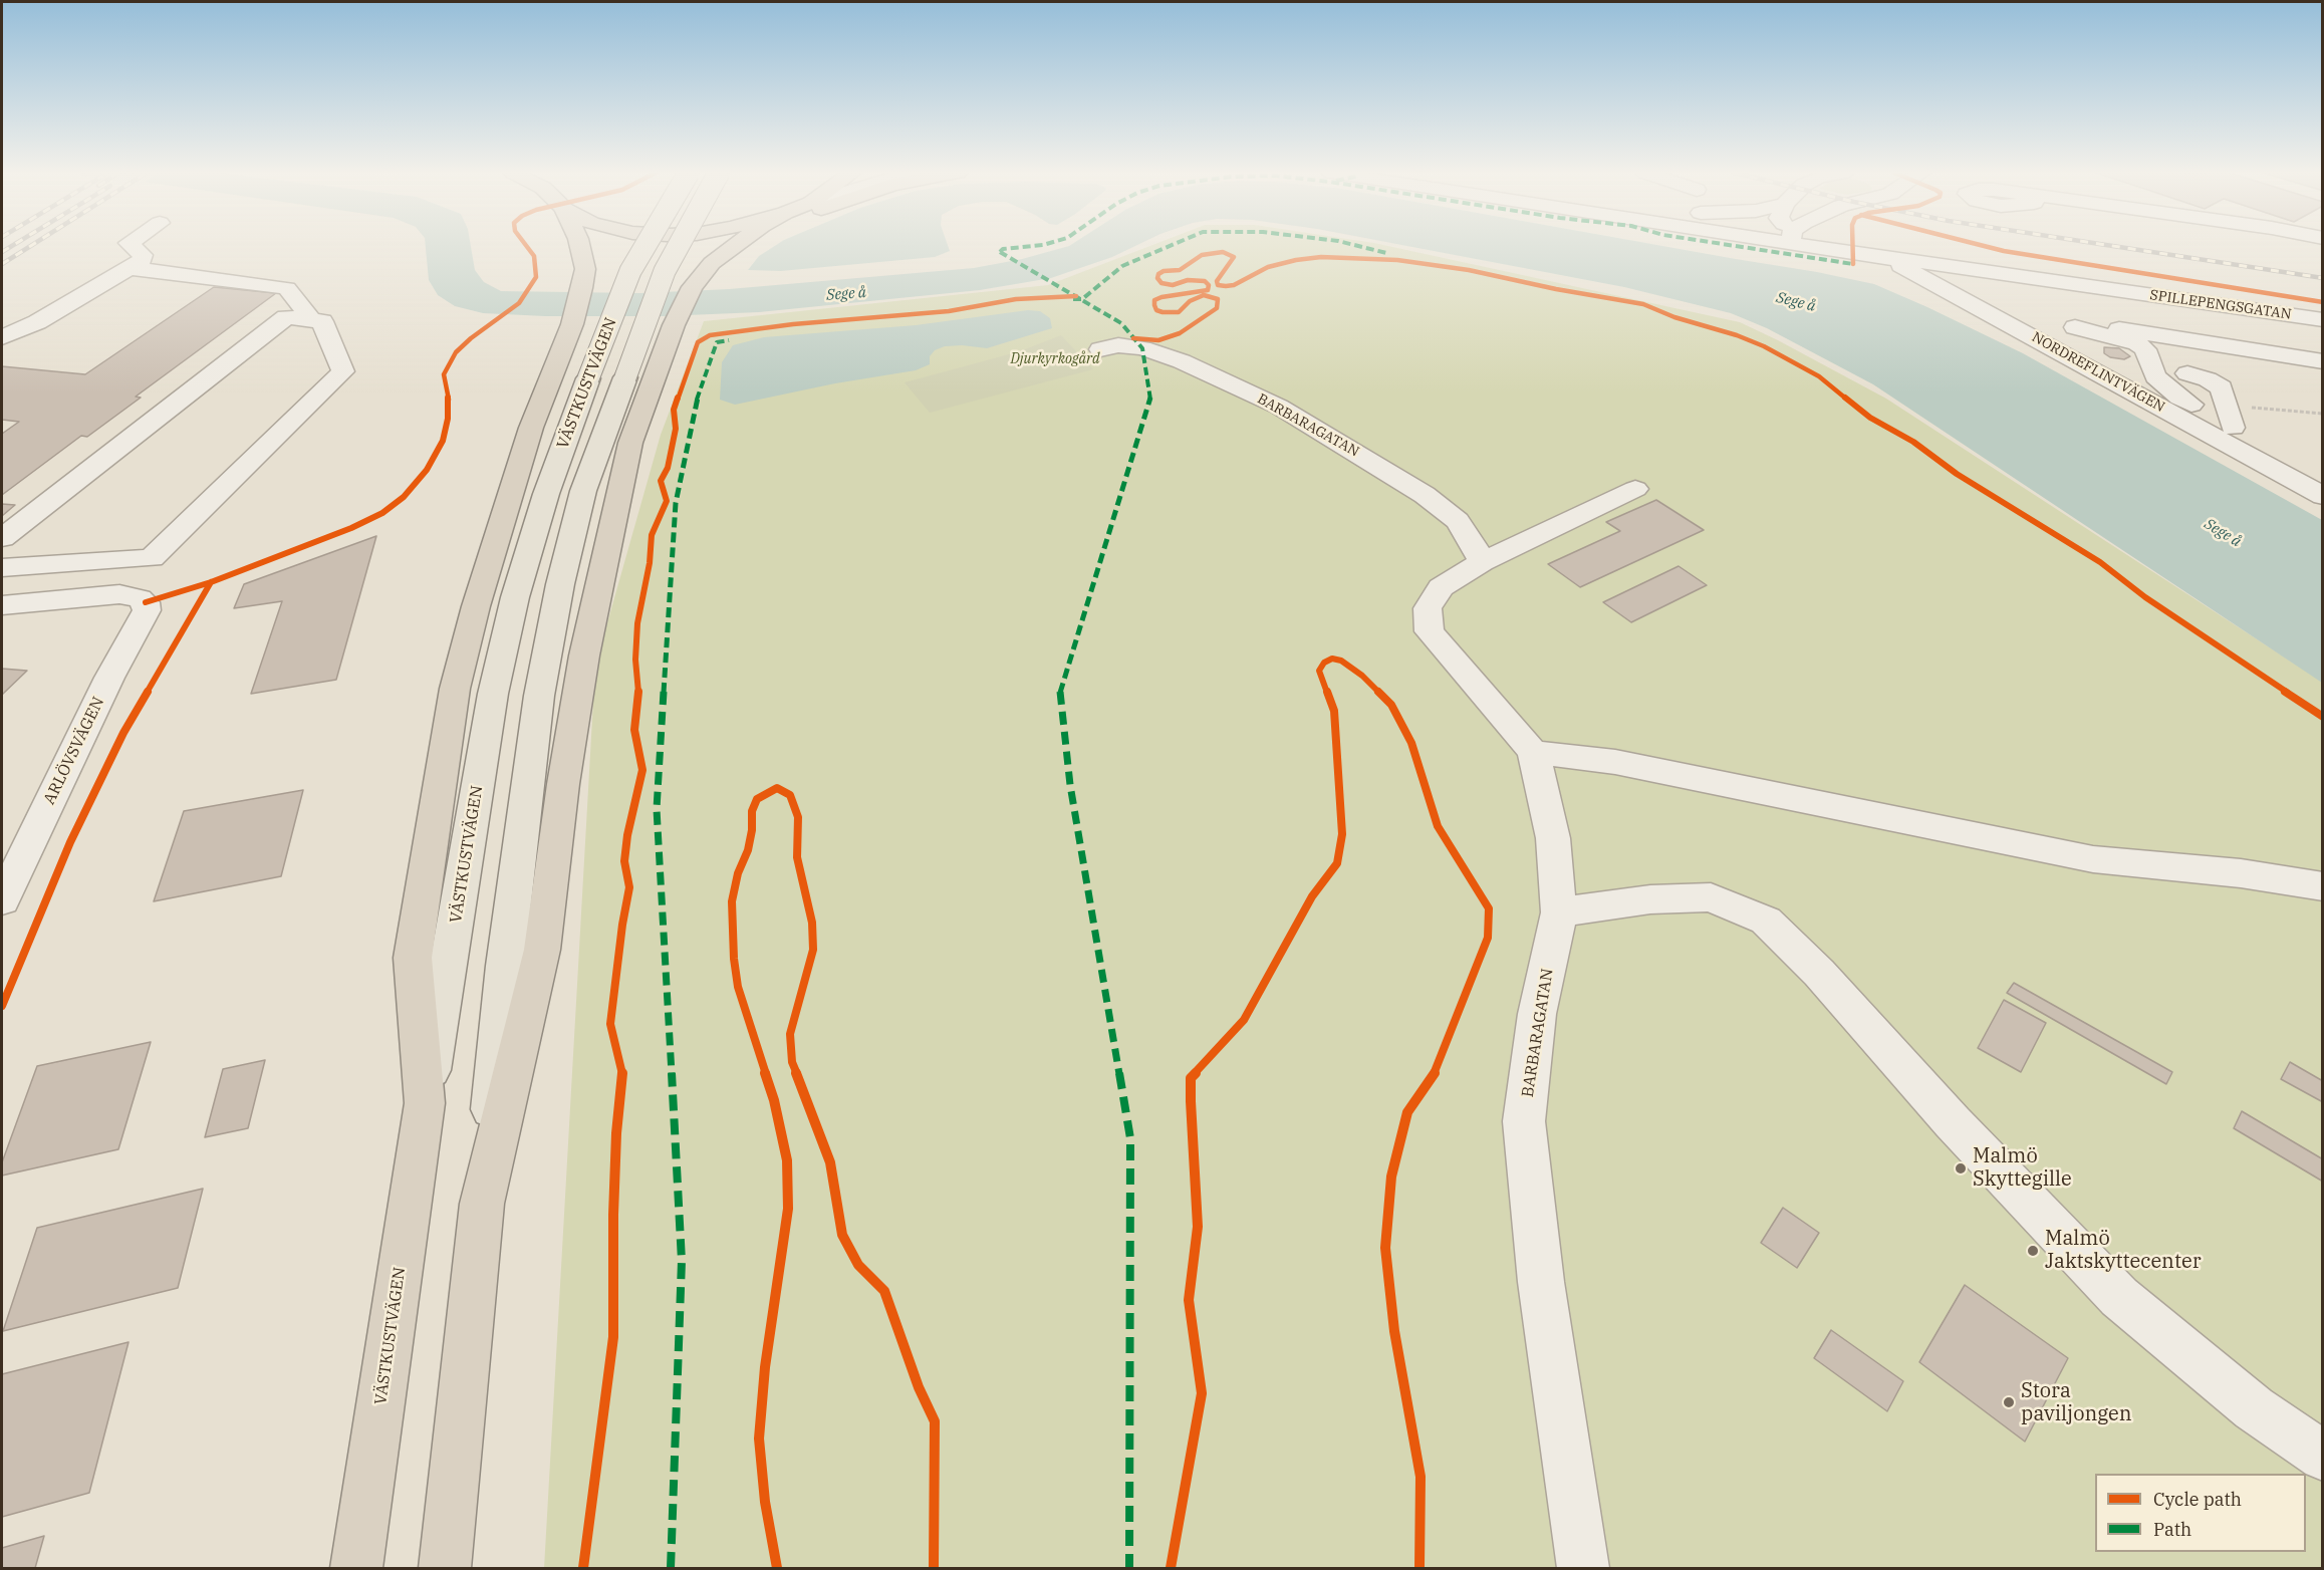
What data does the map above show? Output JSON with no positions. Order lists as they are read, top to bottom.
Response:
{
  "streets": {
    "highway": ["VÄSTKUSTVÄGEN"],
    "street": [
      "SPILLEPENGSGATAN",
      "NORDREFLINTVÄGEN",
      "BARBARAGATAN",
      "ARLÖVSVÄGEN"
    ]
  },
  "crossings": [
    ["SPILLEPENGSGATAN", "NORDREFLINTVÄGEN"]
  ],
  "water": ["Sege å"],
  "parks": ["Djurkyrkogård"],
  "places": ["Malmö Skyttegille", "Malmö Jaktskyttecenter", "Stora paviljongen"],
  "legend": ["Cycle path", "Path"]
}
